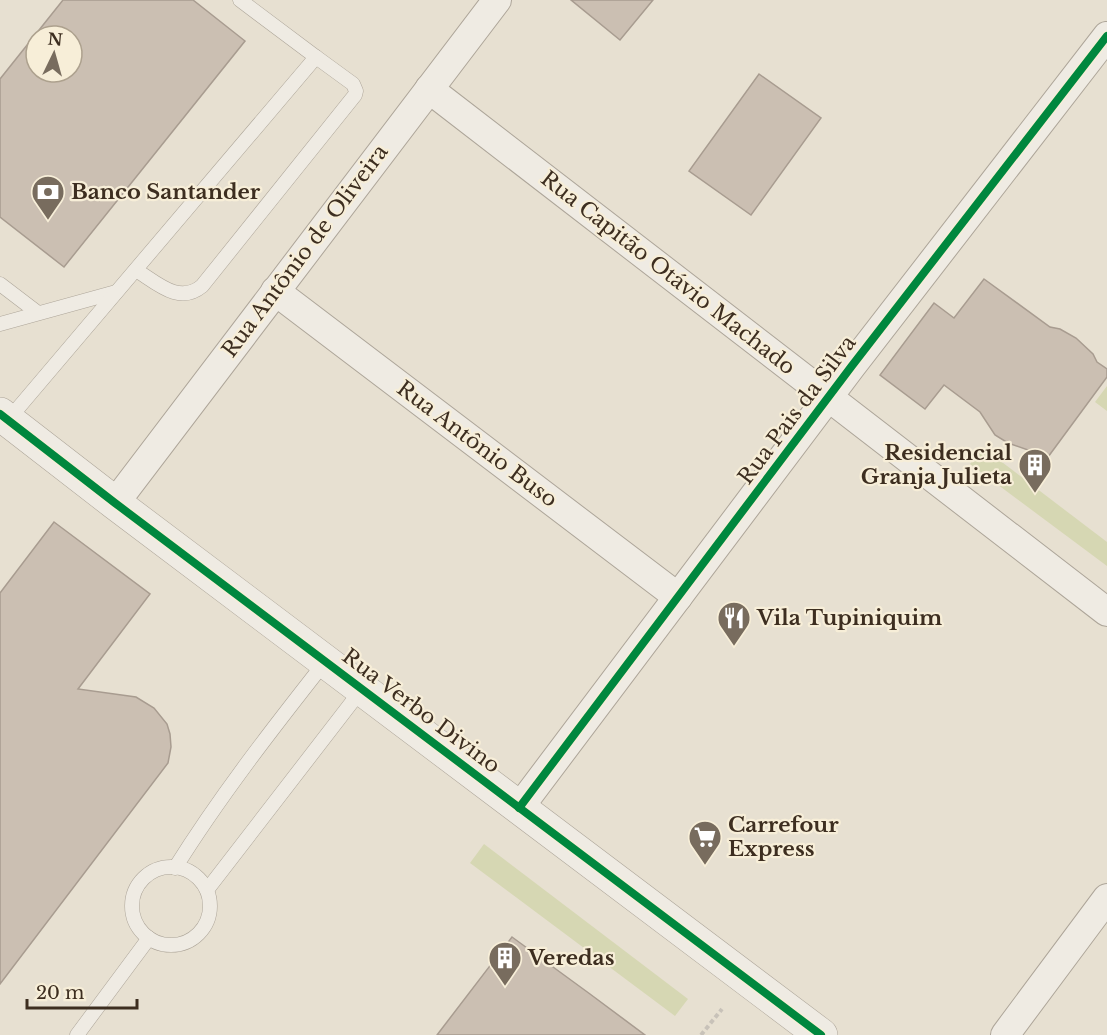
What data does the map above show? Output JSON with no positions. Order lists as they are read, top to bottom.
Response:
{
  "streets": {
    "street": [
      "Rua Antônio de Oliveira",
      "Rua Capitão Otávio Machado",
      "Rua Pais da Silva",
      "Rua Antônio Buso",
      "Rua Verbo Divino"
    ]
  },
  "crossings": [
    ["Rua Antônio de Oliveira", "Rua Capitão Otávio Machado"],
    ["Rua Antônio de Oliveira", "Rua Antônio Buso"],
    ["Rua Antônio de Oliveira", "Rua Verbo Divino"],
    ["Rua Capitão Otávio Machado", "Rua Pais da Silva"],
    ["Rua Pais da Silva", "Rua Antônio Buso"],
    ["Rua Pais da Silva", "Rua Verbo Divino"]
  ],
  "places": {
    "bank": ["Banco Santander"],
    "building": ["Residencial Granja Julieta", "Veredas"],
    "restaurant": ["Vila Tupiniquim"],
    "supermarket": ["Carrefour Express"]
  },
  "scale_bar": "20 m",
  "north": "top"
}
